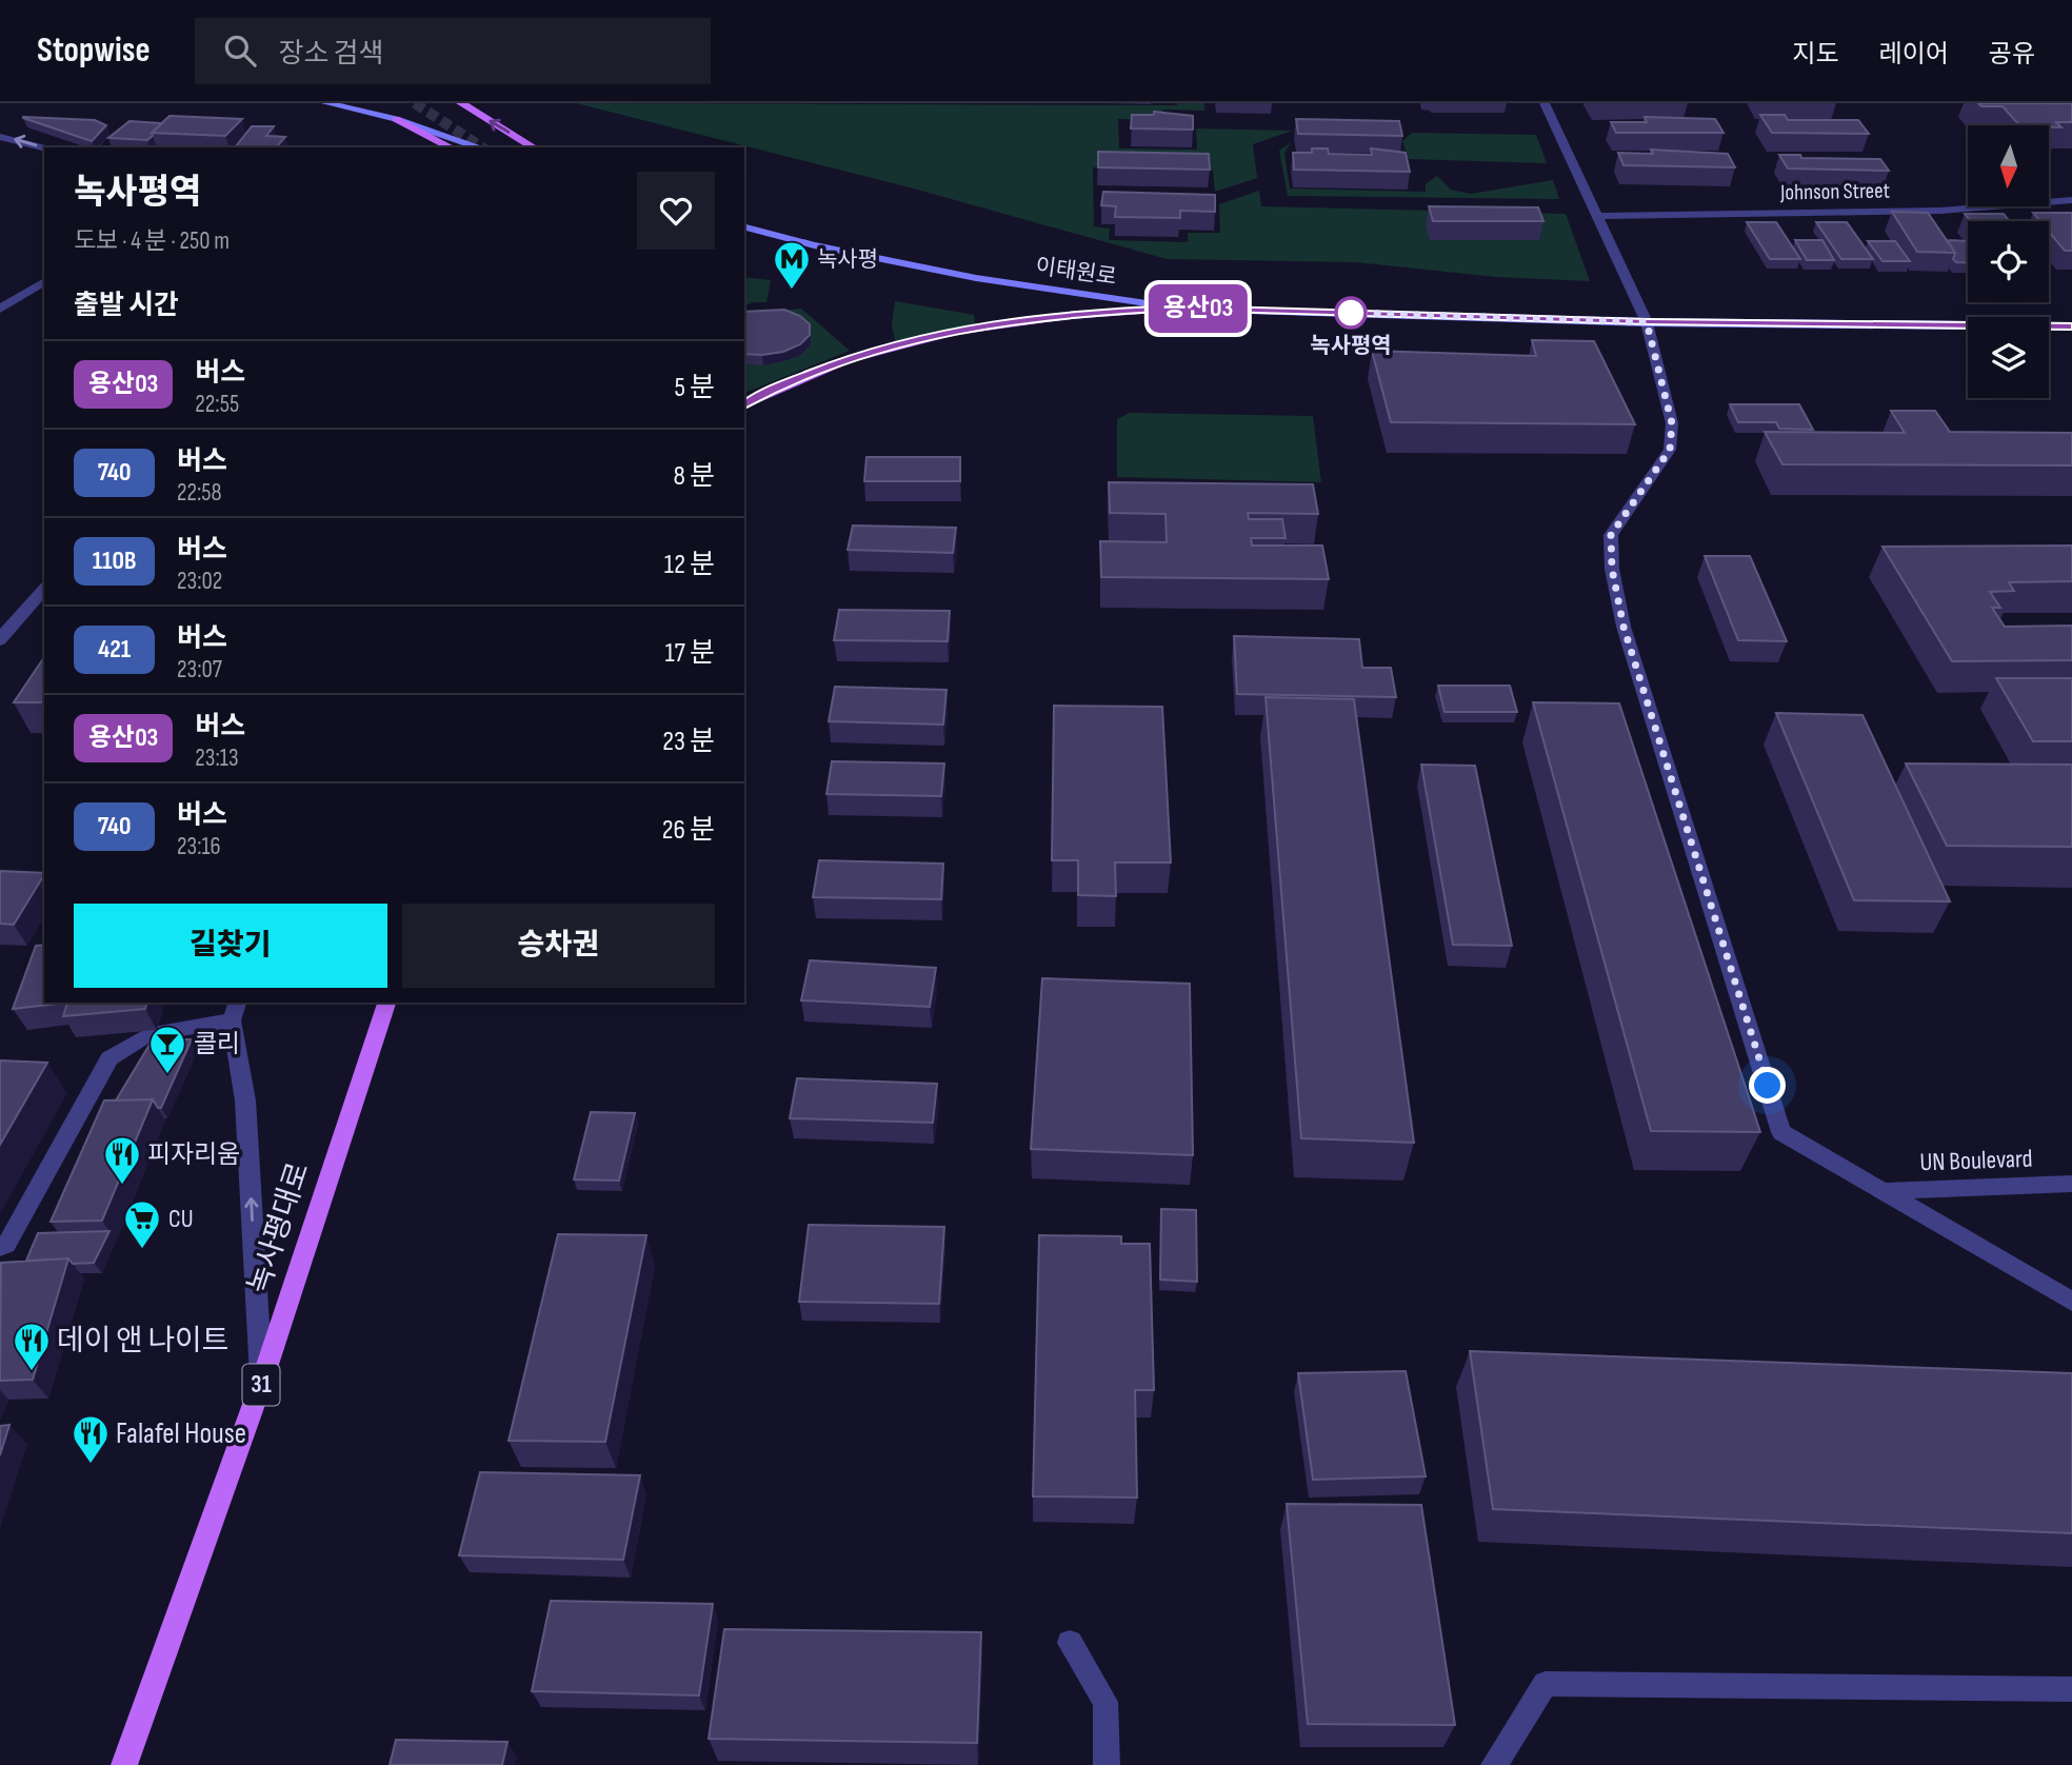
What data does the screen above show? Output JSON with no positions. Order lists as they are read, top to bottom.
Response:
{
  "streets": {
    "main road": ["이태원로", "녹사평대로", "31"],
    "street": ["Johnson Street", "UN Boulevard"]
  },
  "places": {
    "metro station": ["녹사평"],
    "other": ["녹사평역"],
    "bar": ["콜리"],
    "restaurant": ["피자리움", "데이 앤 나이트", "Falafel House"],
    "supermarket": ["CU"]
  },
  "lines": ["bus line 용산03"],
  "north": "bottom",
  "page": {
    "header": "Stopwise",
    "search": "장소 검색",
    "nav": ["지도", "레이어", "공유"],
    "on_map": "용산03",
    "heading": [
      ["녹사평역", "도보 · 4 분 · 250 m"],
      "출발 시간"
    ],
    "list": [
      {
        "mark": "용산03",
        "name": "버스",
        "note": "22:55",
        "value": "5 분"
      },
      {
        "mark": "740",
        "name": "버스",
        "note": "22:58",
        "value": "8 분"
      },
      {
        "mark": "110B",
        "name": "버스",
        "note": "23:02",
        "value": "12 분"
      },
      {
        "mark": "421",
        "name": "버스",
        "note": "23:07",
        "value": "17 분"
      },
      {
        "mark": "용산03",
        "name": "버스",
        "note": "23:13",
        "value": "23 분"
      },
      {
        "mark": "740",
        "name": "버스",
        "note": "23:16",
        "value": "26 분"
      }
    ],
    "buttons": ["길찾기", "승차권"]
  }
}
